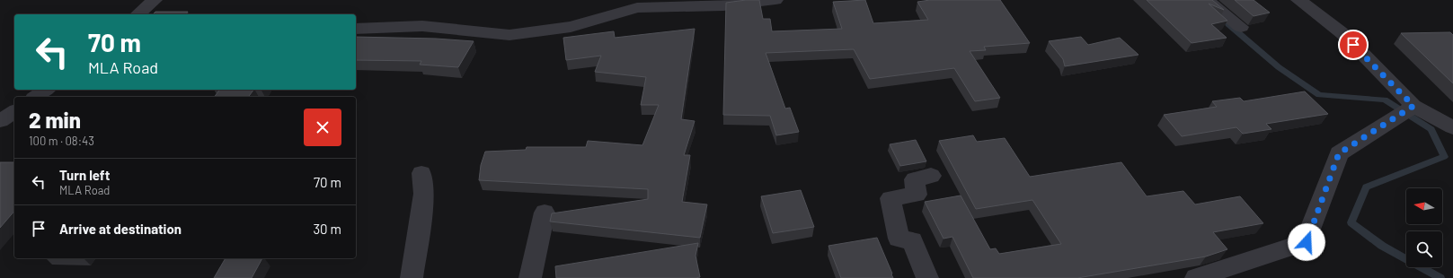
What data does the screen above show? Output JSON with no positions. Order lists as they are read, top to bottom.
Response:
{
  "north": "left",
  "page": {
    "turn": ["70 m", "MLA Road"],
    "heading": ["2 min", "100 m · 08:43"],
    "list": [
      {
        "name": "Turn left",
        "note": "MLA Road",
        "value": "70 m"
      },
      {
        "name": "Arrive at destination",
        "value": "30 m"
      }
    ]
  }
}
